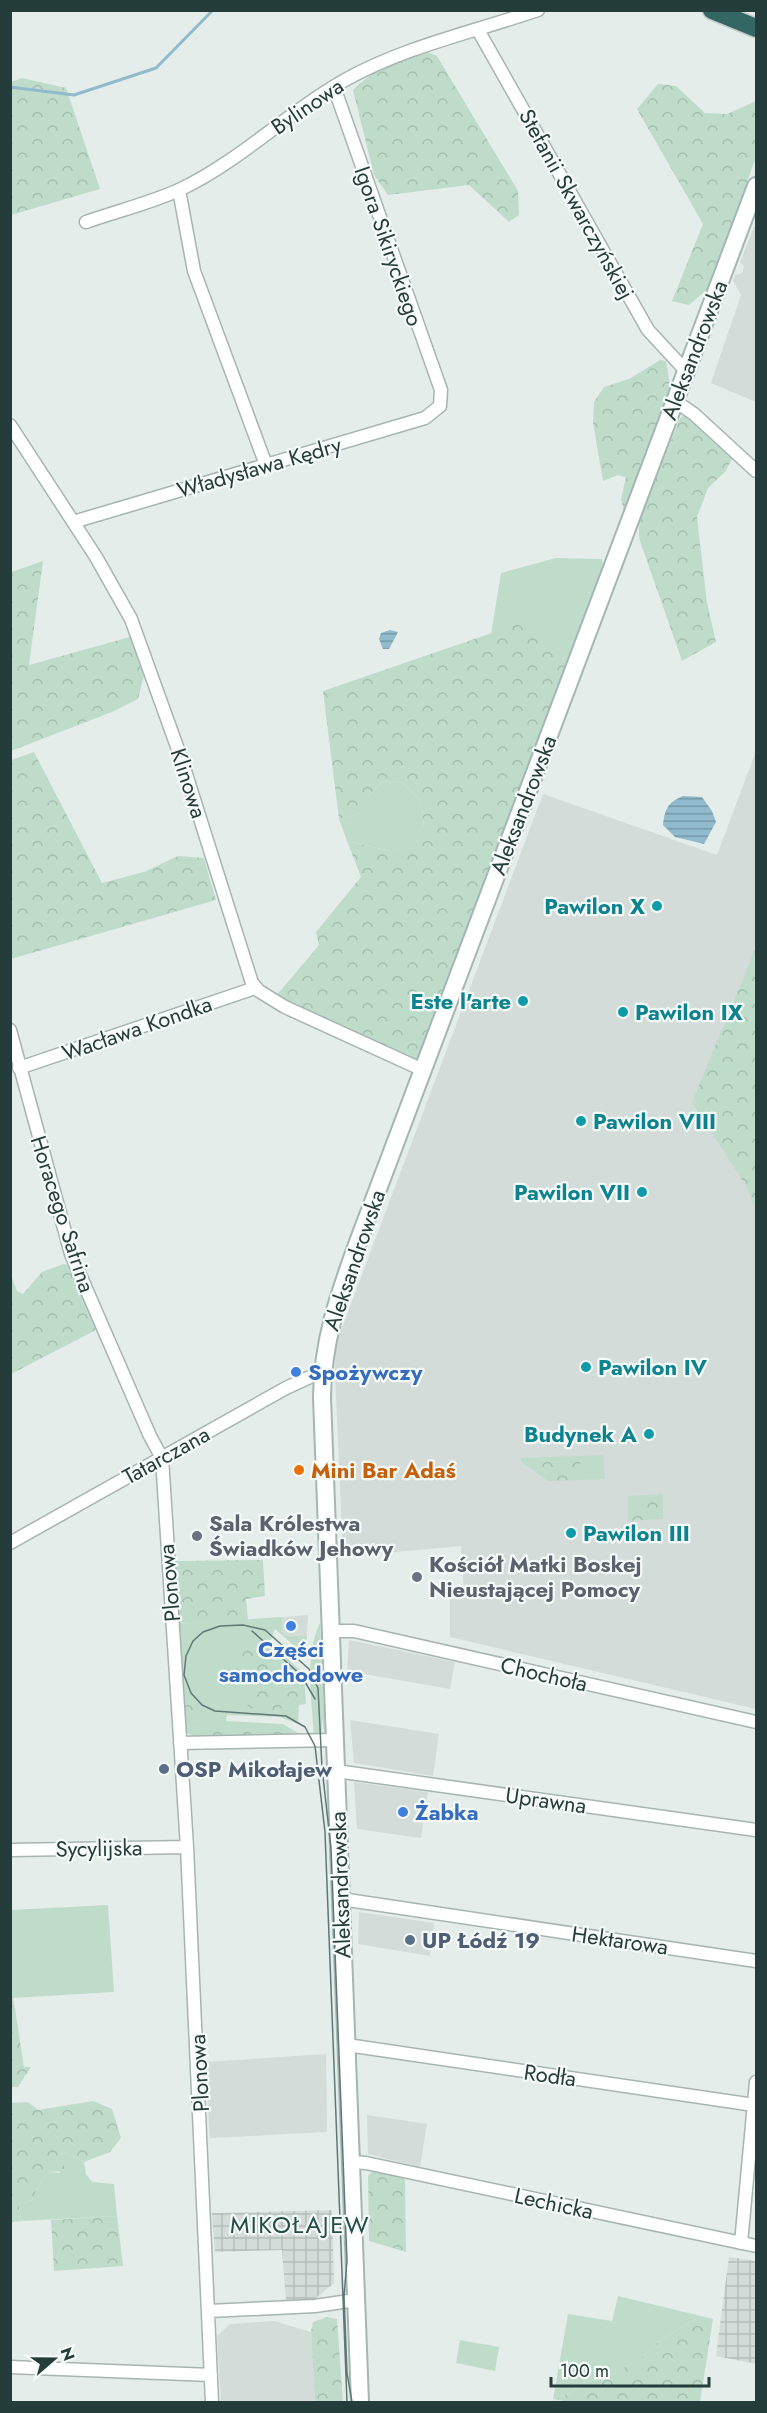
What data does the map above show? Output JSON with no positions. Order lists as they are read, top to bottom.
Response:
{
  "streets": {
    "main road": ["Aleksandrowska"],
    "street": [
      "Bylinowa",
      "Stefanii Skwarczyńskiej",
      "Igora Sikiryckiego",
      "Władysława Kędry",
      "Klinowa",
      "Wacława Kondka",
      "Horacego Safrina",
      "Tatarczana",
      "Plonowa",
      "Chochoła",
      "Uprawna",
      "Sycylijska",
      "Hektarowa",
      "Rodła",
      "Lechicka"
    ]
  },
  "crossings": [
    ["Bylinowa", "Stefanii Skwarczyńskiej"],
    ["Bylinowa", "Igora Sikiryckiego"],
    ["Stefanii Skwarczyńskiej", "Aleksandrowska"],
    ["Igora Sikiryckiego", "Władysława Kędry"],
    ["Aleksandrowska", "Tatarczana"],
    ["Aleksandrowska", "Chochoła"],
    ["Aleksandrowska", "Uprawna"],
    ["Aleksandrowska", "Hektarowa"],
    ["Aleksandrowska", "Rodła"],
    ["Aleksandrowska", "Lechicka"],
    ["Władysława Kędry", "Klinowa"],
    ["Klinowa", "Wacława Kondka"],
    ["Wacława Kondka", "Horacego Safrina"],
    ["Horacego Safrina", "Tatarczana"],
    ["Horacego Safrina", "Plonowa"],
    ["Tatarczana", "Plonowa"],
    ["Plonowa", "Sycylijska"]
  ],
  "districts": ["MIKOŁAJEW"],
  "places": [
    "Pawilon X",
    "Este l'arte",
    "Pawilon IX",
    "Pawilon VIII",
    "Pawilon VII",
    "Pawilon IV",
    "Spożywczy",
    "Budynek A",
    "Mini Bar Adaś",
    "Pawilon III",
    "Sala Królestwa Świadków Jehowy",
    "Kościół Matki Boskej Nieustającej Pomocy",
    "Części samochodowe",
    "OSP Mikołajew",
    "Żabka",
    "UP Łódź 19"
  ],
  "scale_bar": "100 m",
  "north": "right"
}
